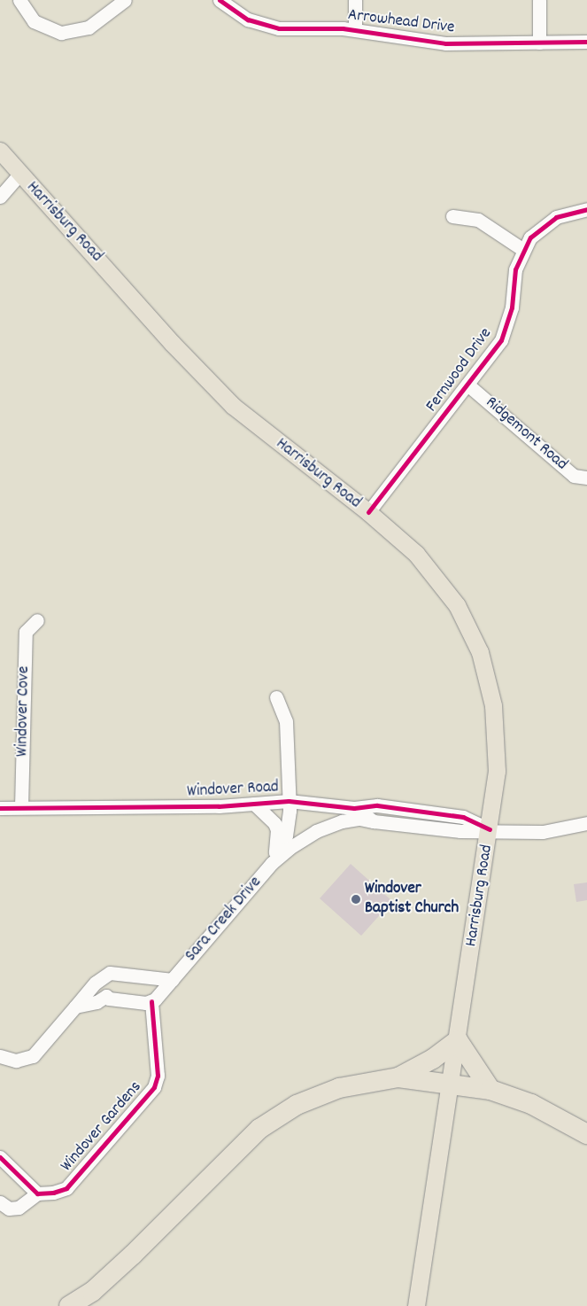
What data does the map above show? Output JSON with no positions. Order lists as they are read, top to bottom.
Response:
{
  "streets": {
    "main road": ["Harrisburg Road"],
    "street": [
      "Arrowhead Drive",
      "Fernwood Drive",
      "Ridgemont Road",
      "Windover Cove",
      "Windover Road",
      "Sara Creek Drive",
      "Windover Gardens"
    ]
  },
  "crossings": [
    ["Harrisburg Road", "Fernwood Drive"],
    ["Harrisburg Road", "Windover Road"],
    ["Fernwood Drive", "Ridgemont Road"],
    ["Windover Cove", "Windover Road"],
    ["Windover Road", "Sara Creek Drive"]
  ],
  "places": ["Windover Baptist Church"]
}
